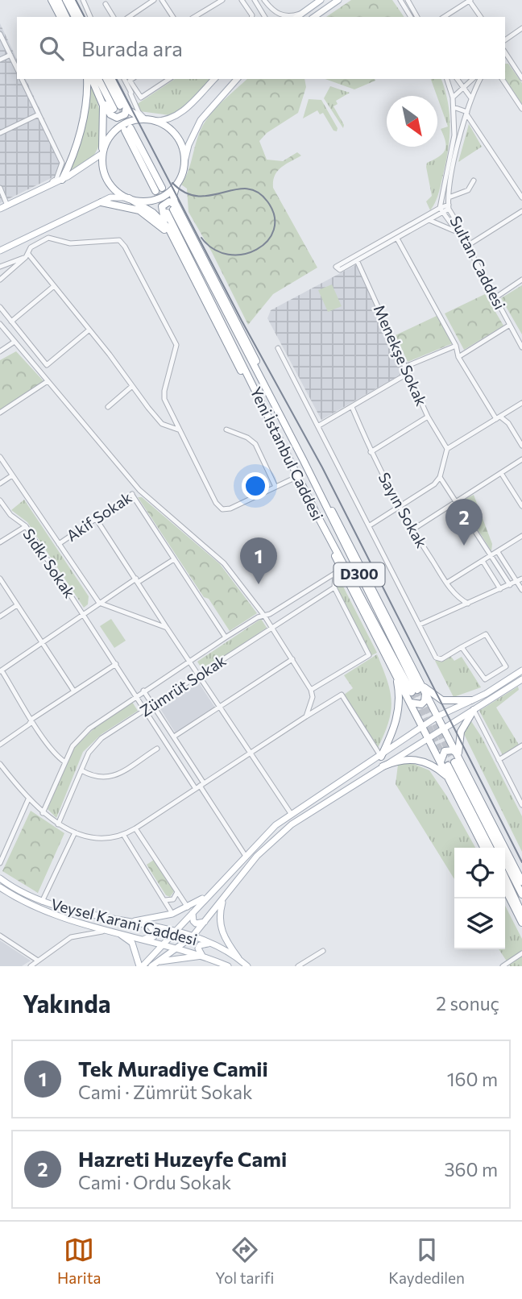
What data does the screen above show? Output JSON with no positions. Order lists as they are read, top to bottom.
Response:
{
  "streets": {
    "highway": ["Yeni İstanbul Caddesi", "D300"],
    "main road": ["Veysel Karani Caddesi"],
    "street": [
      "Sultan Caddesi",
      "Menekşe Sokak",
      "Sayın Sokak",
      "Akif Sokak",
      "Sıdkı Sokak",
      "Zümrüt Sokak"
    ]
  },
  "north": "bottom right",
  "page": {
    "search": "Burada ara",
    "pins": ["2", "1"],
    "heading": ["Yakında", "2 sonuç"],
    "list": [
      {
        "mark": "1",
        "name": "Tek Muradiye Camii",
        "note": "Cami · Zümrüt Sokak",
        "value": "160 m"
      },
      {
        "mark": "2",
        "name": "Hazreti Huzeyfe Cami",
        "note": "Cami · Ordu Sokak",
        "value": "360 m"
      }
    ],
    "nav": ["Harita", "Yol tarifi", "Kaydedilen"]
  }
}
